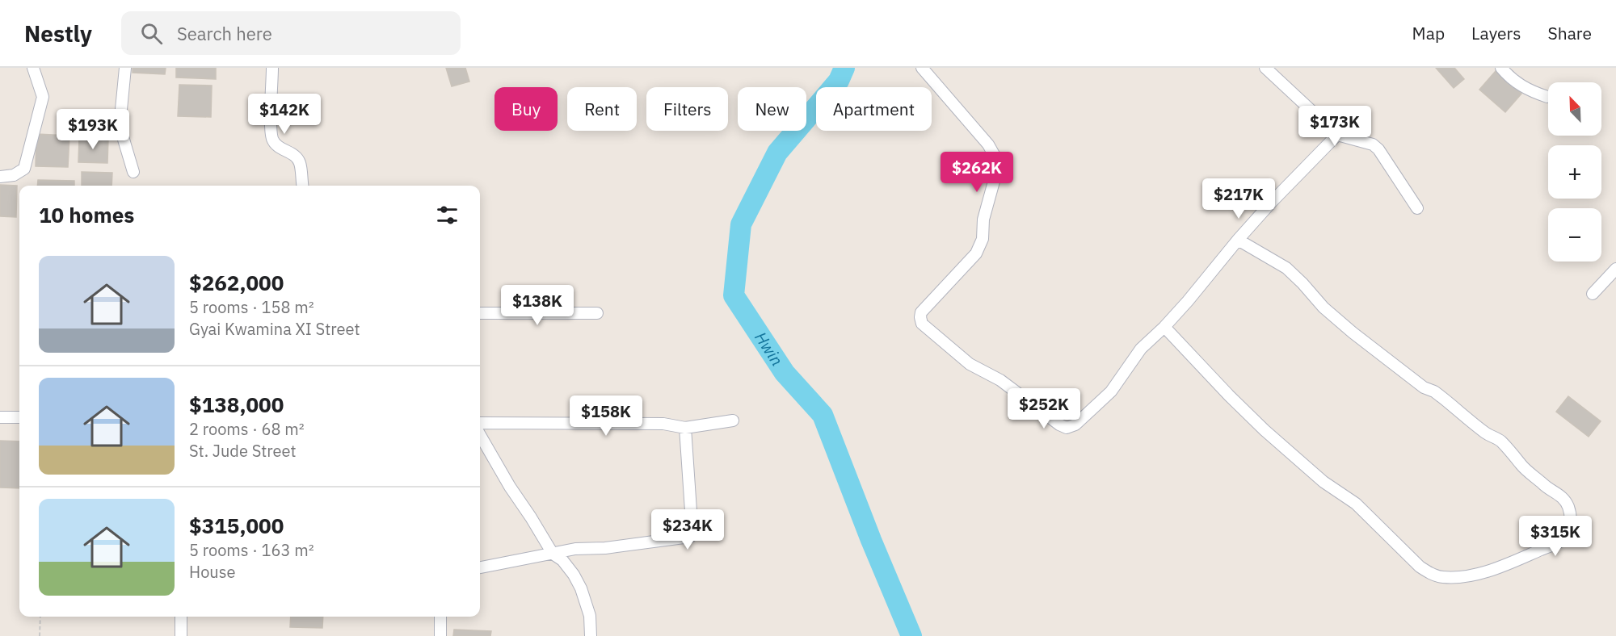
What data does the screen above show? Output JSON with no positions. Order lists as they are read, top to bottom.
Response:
{
  "water": ["Hwin"],
  "north": "top left",
  "page": {
    "header": "Nestly",
    "search": "Search here",
    "nav": ["Map", "Layers", "Share"],
    "map_buttons": ["+", "−"],
    "chip": [
      "Buy",
      "Rent",
      "Filters",
      "New",
      "Apartment"
    ],
    "price": [
      "$142K",
      "$173K",
      "$193K",
      "$262K",
      "$217K",
      "$138K",
      "$252K",
      "$158K",
      "$234K",
      "$315K"
    ],
    "heading": "10 homes",
    "list": [
      {
        "name": "$262,000",
        "note": "5 rooms · 158 m² · Gyai Kwamina XI Street"
      },
      {
        "name": "$138,000",
        "note": "2 rooms · 68 m² · St. Jude Street"
      },
      {
        "name": "$315,000",
        "note": "5 rooms · 163 m² · House"
      }
    ]
  }
}
